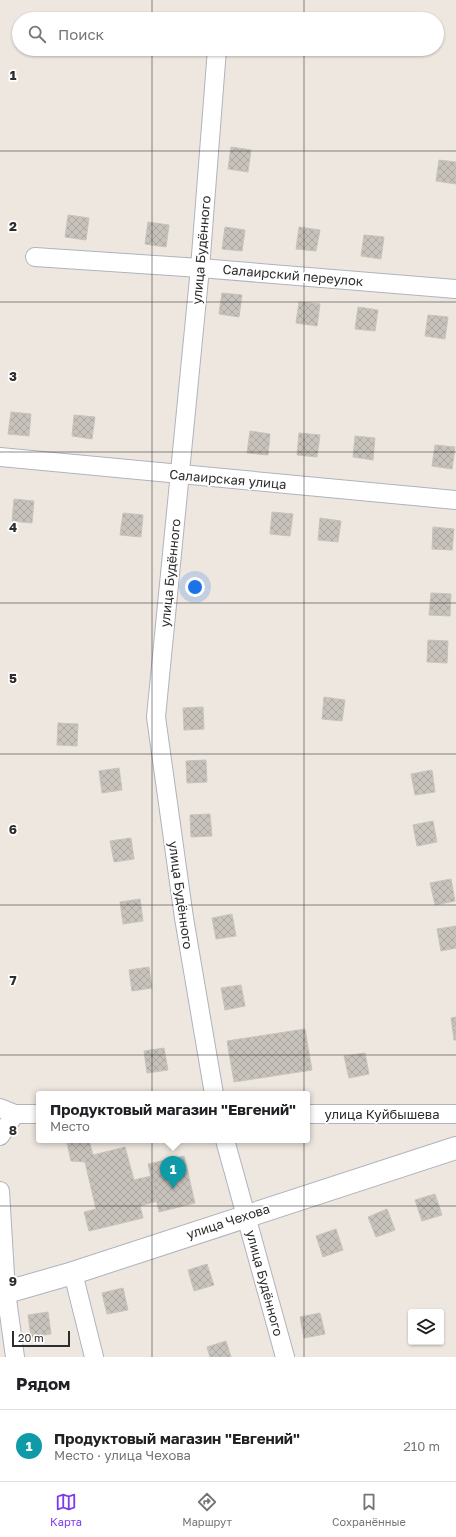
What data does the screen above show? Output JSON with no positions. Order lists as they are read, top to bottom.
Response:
{
  "streets": {
    "street": [
      "улица Будённого",
      "Салаирский переулок",
      "Салаирская улица",
      "улица Куйбышева",
      "улица Чехова"
    ]
  },
  "crossings": [
    ["улица Будённого", "Салаирский переулок"],
    ["улица Будённого", "Салаирская улица"],
    ["улица Будённого", "улица Чехова"]
  ],
  "scale_bar": "20 m",
  "page": {
    "search": "Поиск",
    "popup": ["Продуктовый магазин \"Евгений\"", "Место"],
    "pins": "1",
    "scale": "20 m",
    "heading": "Рядом",
    "list": [
      {
        "mark": "1",
        "name": "Продуктовый магазин \"Евгений\"",
        "note": "Место · улица Чехова",
        "value": "210 m"
      }
    ],
    "nav": ["Карта", "Маршрут", "Сохранённые"]
  },
  "grid": {
    "rows": [
      "1",
      "2",
      "3",
      "4",
      "5",
      "6",
      "7",
      "8",
      "9"
    ]
  }
}
